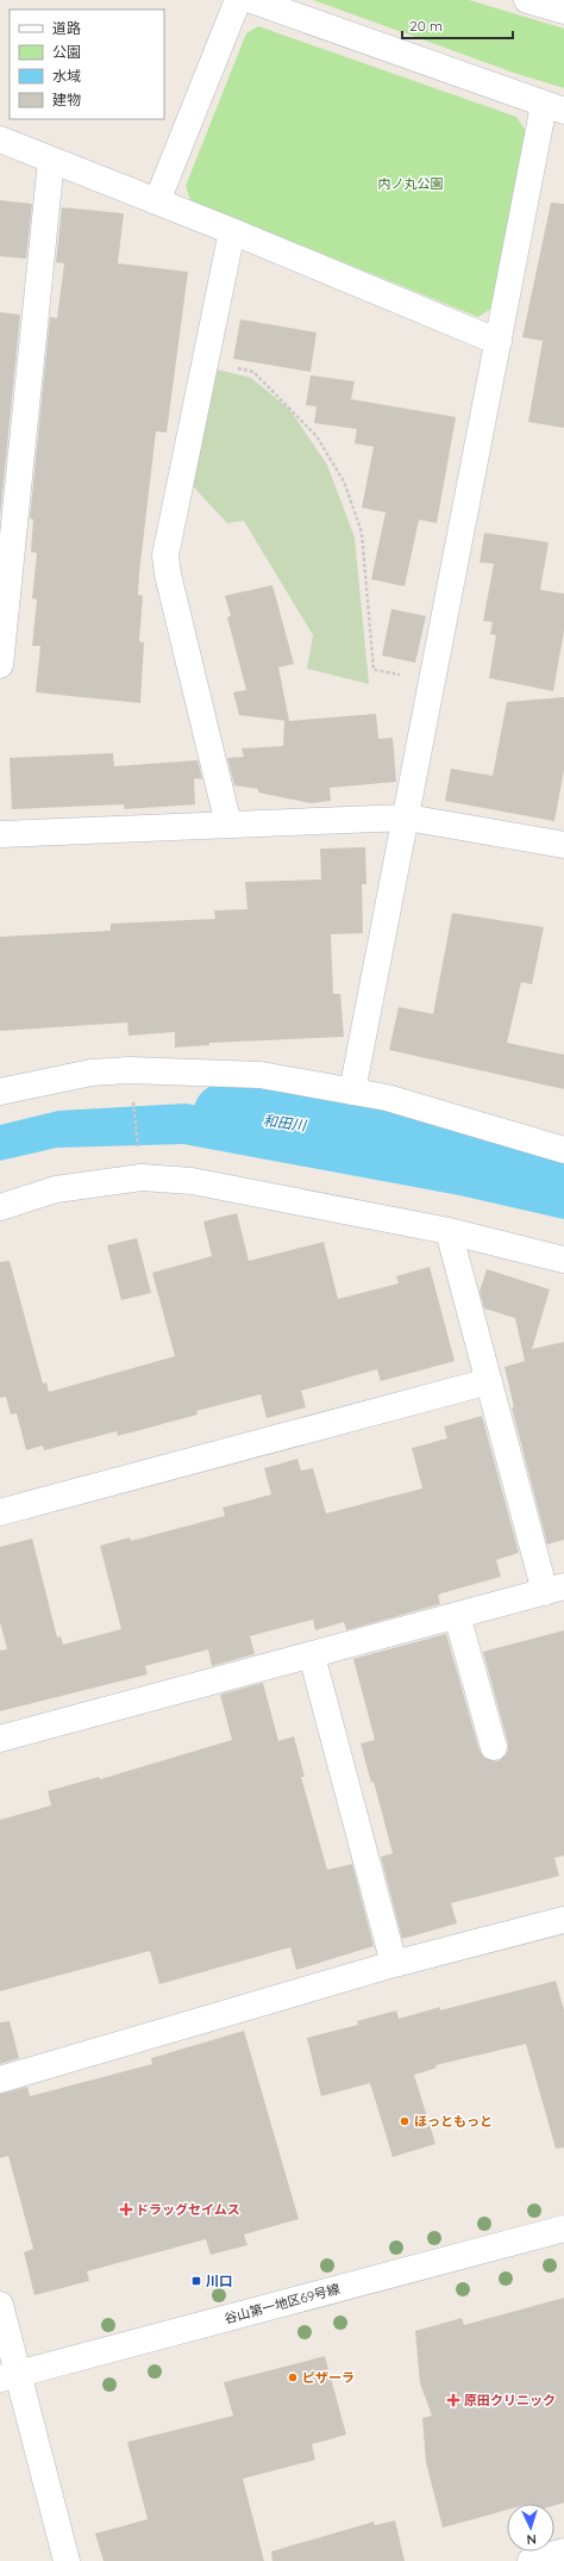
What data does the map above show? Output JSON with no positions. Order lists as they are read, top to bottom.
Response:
{
  "streets": {
    "street": ["谷山第一地区69号線"]
  },
  "water": ["和田川"],
  "parks": ["内ノ丸公園"],
  "places": {
    "other": ["ほっともっと", "ピザーラ"],
    "health": ["ドラッグセイムス", "原田クリニック"],
    "transit": ["川口"]
  },
  "legend": [
    "道路",
    "公園",
    "水域",
    "建物"
  ],
  "scale_bar": "20 m",
  "north": "bottom"
}
